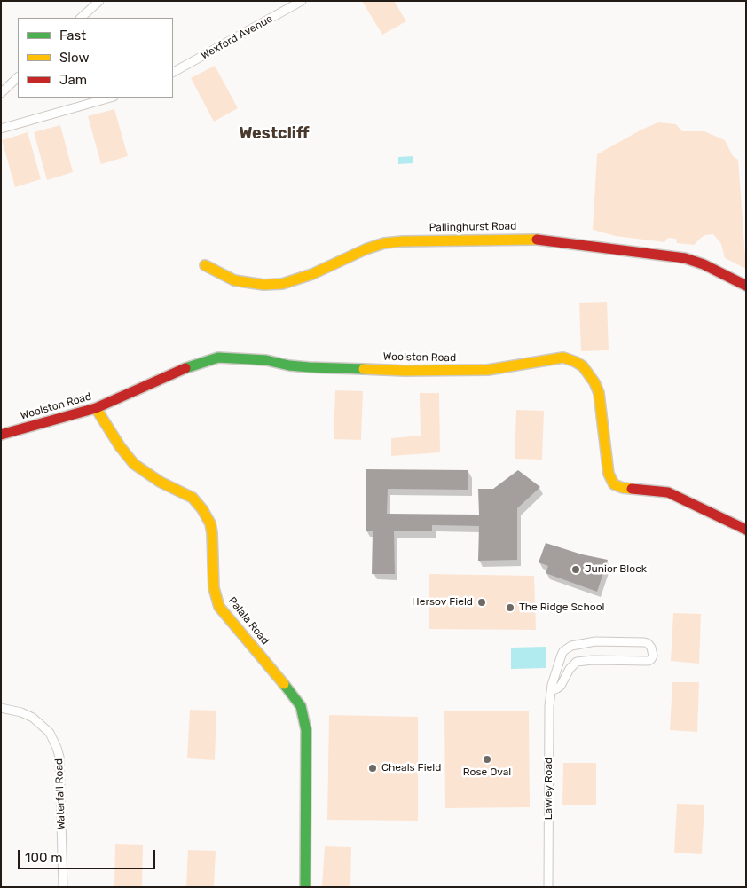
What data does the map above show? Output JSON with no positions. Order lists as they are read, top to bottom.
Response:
{
  "streets": {
    "street": [
      "Wexford Avenue",
      "Pallinghurst Road",
      "Woolston Road",
      "Palala Road",
      "Lawley Road",
      "Waterfall Road"
    ]
  },
  "crossings": [
    ["Woolston Road", "Palala Road"]
  ],
  "districts": ["Westcliff"],
  "places": [
    "Junior Block",
    "Hersov Field",
    "The Ridge School",
    "Rose Oval",
    "Cheals Field"
  ],
  "legend": ["Fast", "Slow", "Jam"],
  "scale_bar": "100 m"
}
